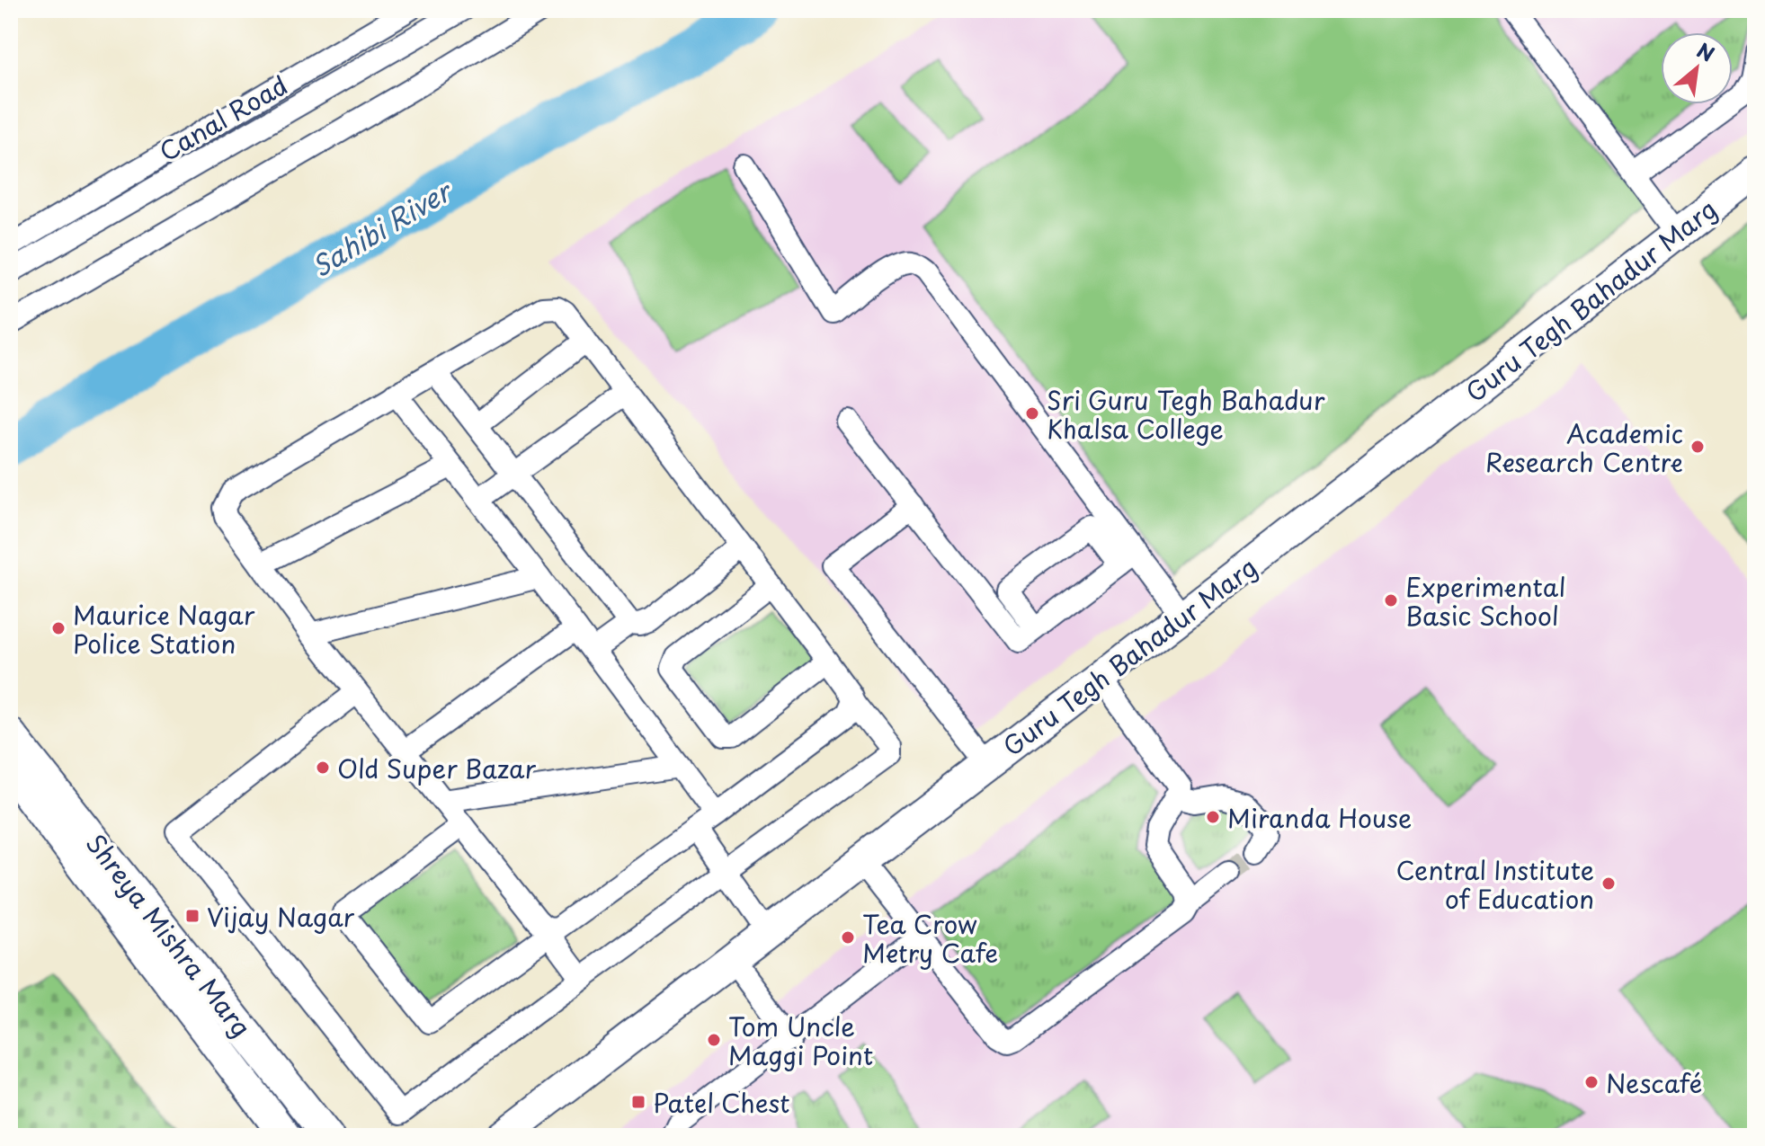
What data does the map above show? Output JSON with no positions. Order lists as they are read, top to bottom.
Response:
{
  "streets": {
    "street": ["Canal Road", "Guru Tegh Bahadur Marg", "Shreya Mishra Marg"]
  },
  "water": ["Sahibi River"],
  "places": {
    "other": [
      "Sri Guru Tegh Bahadur Khalsa College",
      "Academic Research Centre",
      "Experimental Basic School",
      "Maurice Nagar Police Station",
      "Old Super Bazar",
      "Miranda House",
      "Central Institute of Education",
      "Tea Crow Metry Cafe",
      "Tom Uncle Maggi Point",
      "Nescafé"
    ],
    "transit": ["Vijay Nagar", "Patel Chest"]
  },
  "north": "top right"
}
